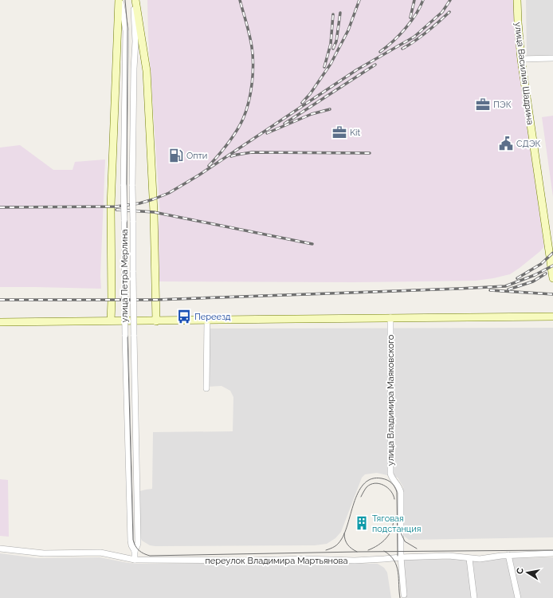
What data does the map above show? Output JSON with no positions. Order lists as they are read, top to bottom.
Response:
{
  "streets": {
    "main road": ["улица Василия Шадрина", "улица Петра Мерлина"],
    "street": ["улица Владимира Маяковского", "переулок Владимира Мартьянова"]
  },
  "crossings": [
    ["улица Петра Мерлина", "переулок Владимира Мартьянова"],
    ["улица Владимира Маяковского", "переулок Владимира Мартьянова"]
  ],
  "places": {
    "office": ["ПЭК", "Kit"],
    "public building": ["СДЭК"],
    "fuel station": ["Опти"],
    "bus stop": ["Переезд"],
    "building": ["Тяговая подстанция"]
  },
  "north": "left"
}
